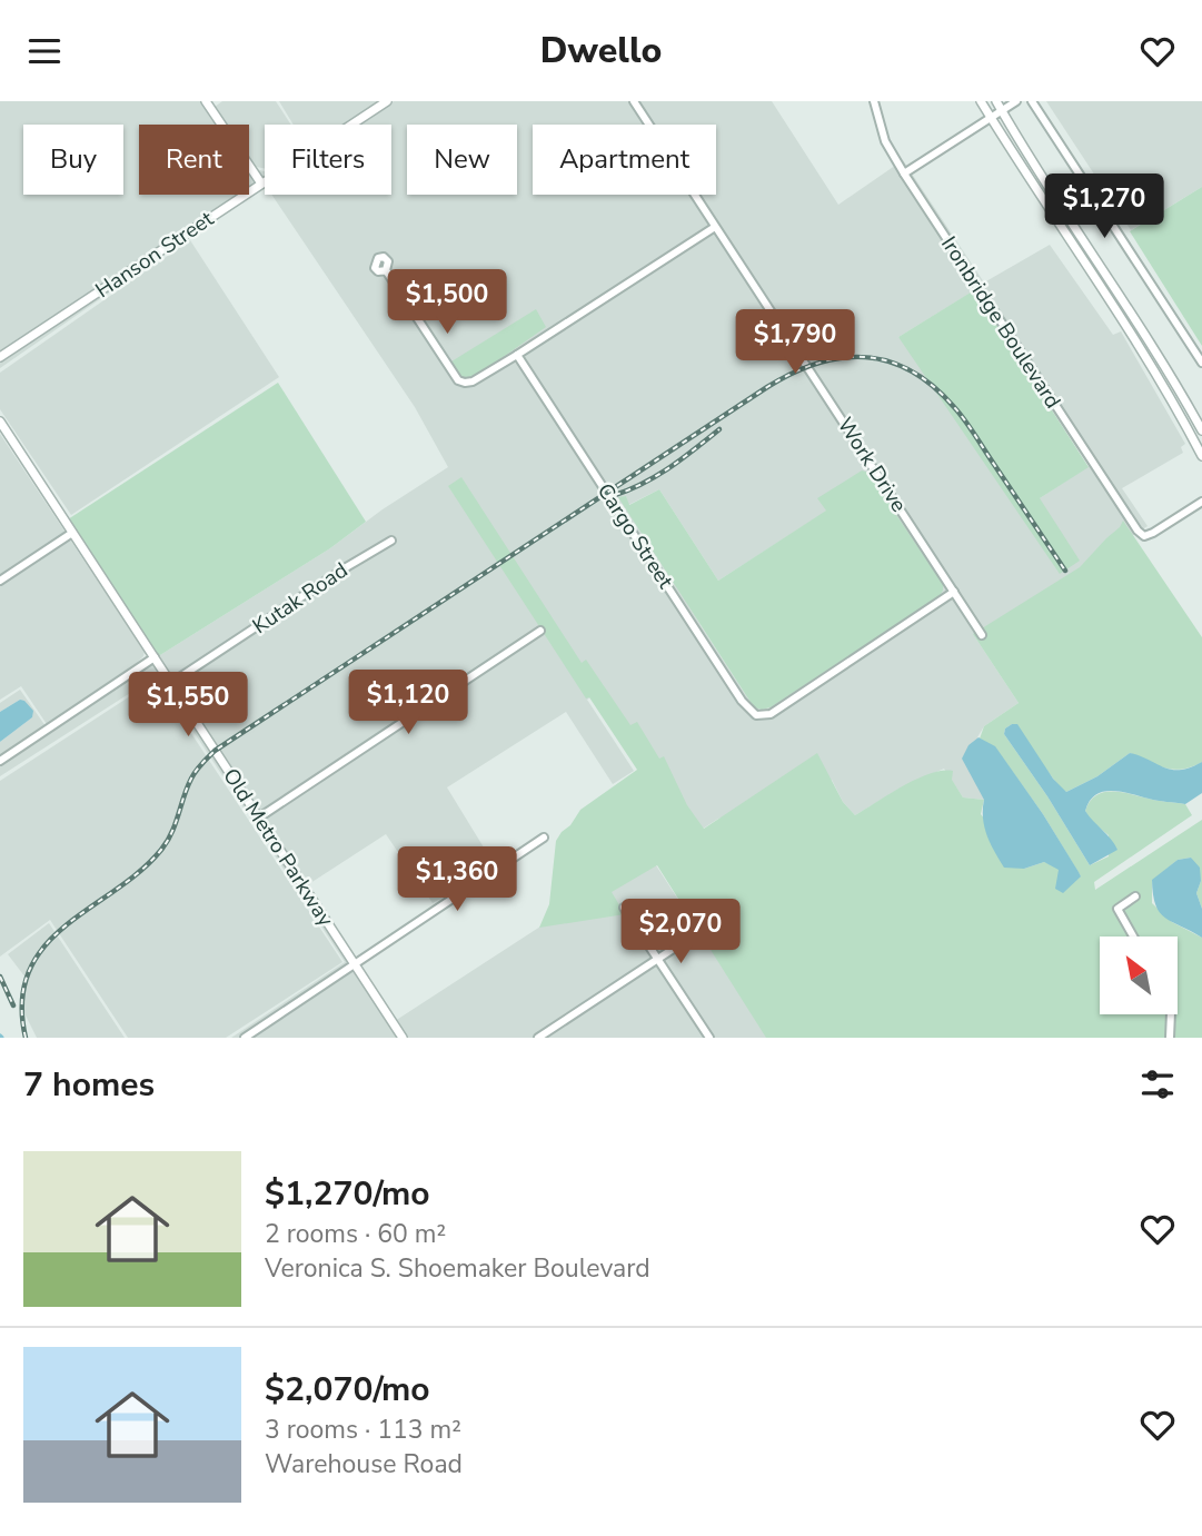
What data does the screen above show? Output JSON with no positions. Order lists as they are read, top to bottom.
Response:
{
  "streets": {
    "street": [
      "Hanson Street",
      "Ironbridge Boulevard",
      "Work Drive",
      "Cargo Street",
      "Kutak Road",
      "Old Metro Parkway"
    ]
  },
  "crossings": [
    ["Work Drive", "Cargo Street"],
    ["Kutak Road", "Old Metro Parkway"]
  ],
  "north": "top left",
  "page": {
    "header": "Dwello",
    "chip": [
      "Buy",
      "Rent",
      "Filters",
      "New",
      "Apartment"
    ],
    "price": [
      "$1,270",
      "$1,500",
      "$1,790",
      "$1,120",
      "$1,550",
      "$1,360",
      "$2,070"
    ],
    "heading": "7 homes",
    "list": [
      {
        "name": "$1,270/mo",
        "note": "2 rooms · 60 m² · Veronica S. Shoemaker Boulevard"
      },
      {
        "name": "$2,070/mo",
        "note": "3 rooms · 113 m² · Warehouse Road"
      }
    ]
  }
}
